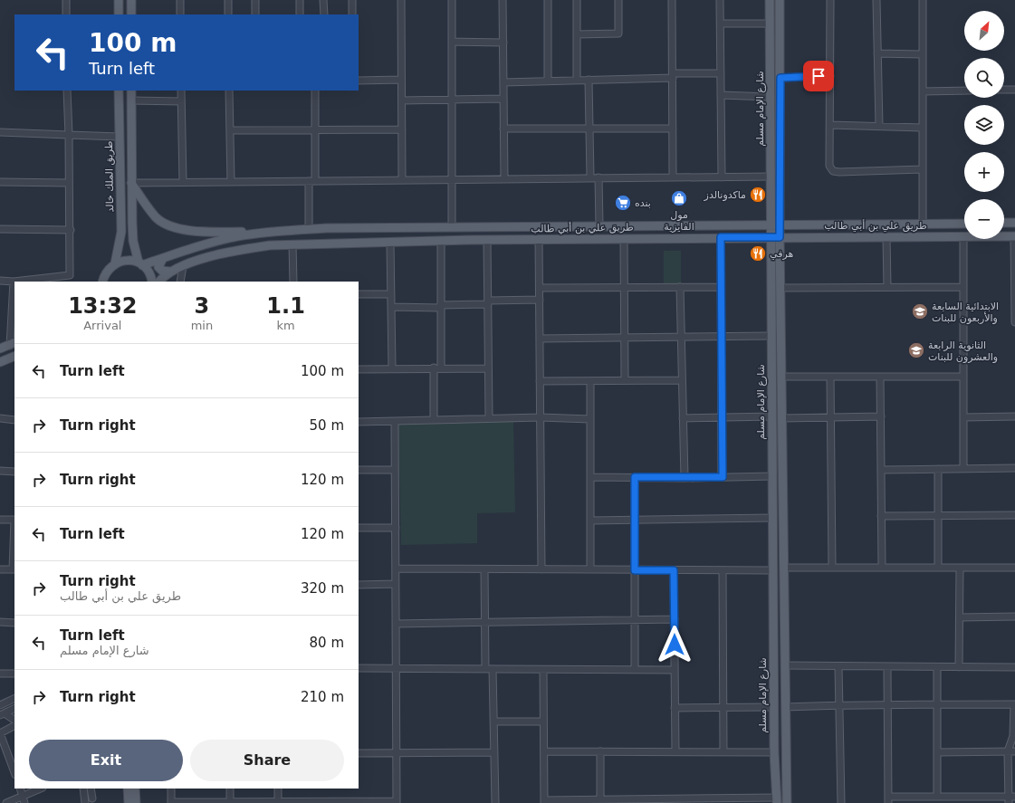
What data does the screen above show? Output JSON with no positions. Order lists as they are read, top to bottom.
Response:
{
  "streets": {
    "main road": ["شارع الإمام مسلم", "طريق الملك خالد", "طريق علي بن أبي طالب"]
  },
  "crossings": [
    ["شارع الإمام مسلم", "طريق علي بن أبي طالب"]
  ],
  "places": {
    "restaurant": ["ماكدونالدز", "هرفي"],
    "shop": ["مول الفايزية"],
    "supermarket": ["بنده"],
    "school or university": ["الابتدائية السابعة والأربعون للبنات", "الثانوية الرابعة والعشرون للبنات"]
  },
  "north": "top right",
  "page": {
    "map_buttons": ["+", "−"],
    "turn": ["100 m", "Turn left"],
    "eta": [
      "13:32",
      "Arrival",
      "3",
      "min",
      "1.1",
      "km"
    ],
    "list": [
      {
        "name": "Turn left",
        "value": "100 m"
      },
      {
        "name": "Turn right",
        "value": "50 m"
      },
      {
        "name": "Turn right",
        "value": "120 m"
      },
      {
        "name": "Turn left",
        "value": "120 m"
      },
      {
        "name": "Turn right",
        "note": "طريق علي بن أبي طالب",
        "value": "320 m"
      },
      {
        "name": "Turn left",
        "note": "شارع الإمام مسلم",
        "value": "80 m"
      },
      {
        "name": "Turn right",
        "value": "210 m"
      }
    ],
    "buttons": ["Exit", "Share"]
  }
}
